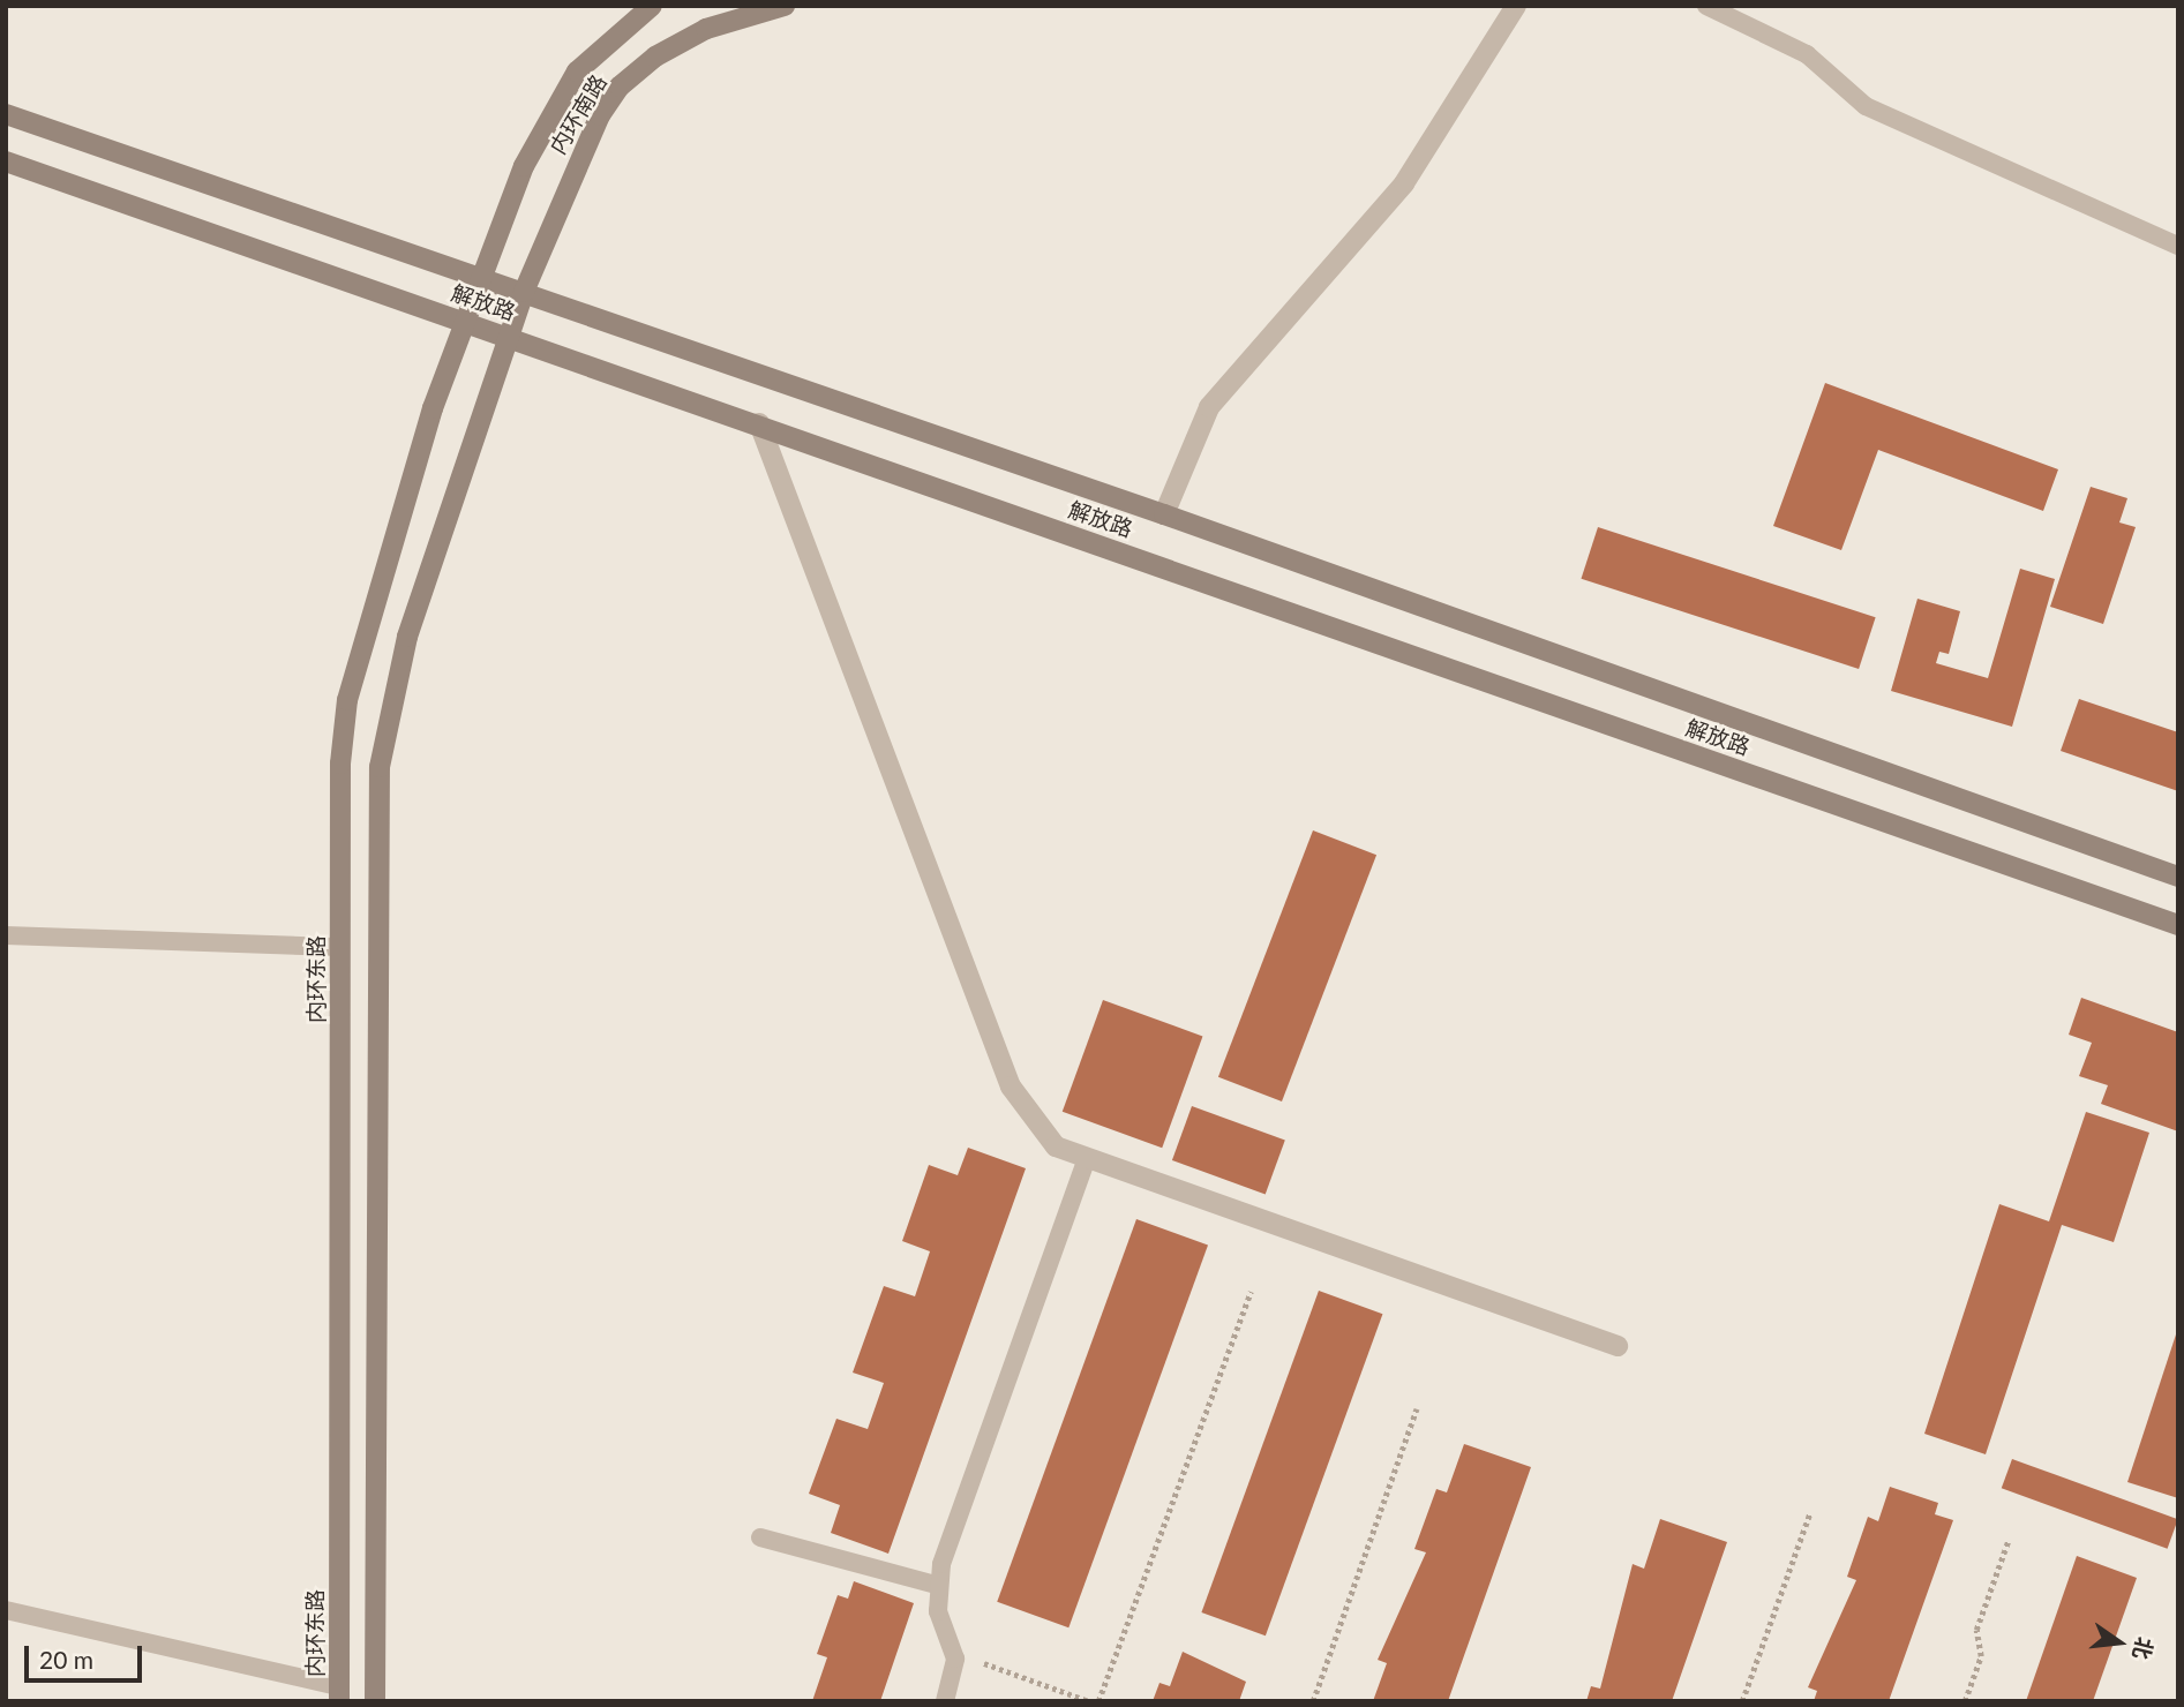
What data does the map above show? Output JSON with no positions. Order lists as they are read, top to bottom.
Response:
{
  "streets": {
    "main road": ["内环南路", "解放路", "内环东路"]
  },
  "crossings": [
    ["内环南路", "解放路"],
    ["内环南路", "内环东路"],
    ["解放路", "内环东路"]
  ],
  "scale_bar": "20 m",
  "north": "right"
}
